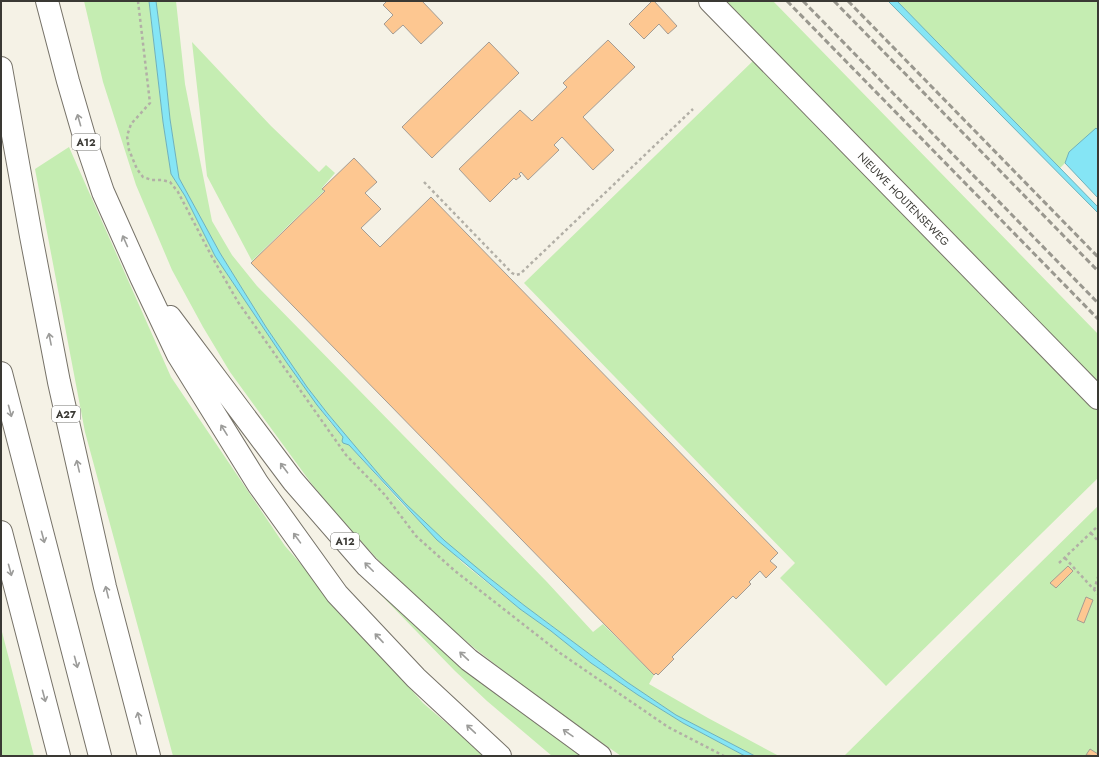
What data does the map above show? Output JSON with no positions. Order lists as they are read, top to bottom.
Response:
{
  "streets": {
    "main road": ["A12", "NIEUWE HOUTENSEWEG", "A27"]
  }
}
